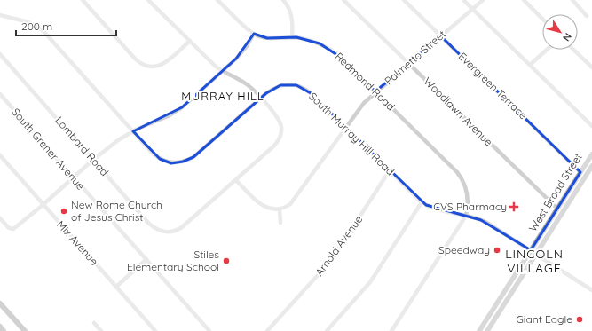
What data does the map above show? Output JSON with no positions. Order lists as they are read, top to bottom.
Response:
{
  "streets": {
    "main road": ["West Broad Street"],
    "street": [
      "Palmetto Street",
      "Redmond Road",
      "Evergreen Terrace",
      "Woodlawn Avenue",
      "South Murray Hill Road",
      "Lombard Road",
      "South Grener Avenue",
      "Mix Avenue",
      "Arnold Avenue"
    ]
  },
  "crossings": [
    ["Palmetto Street", "Redmond Road"],
    ["Palmetto Street", "Evergreen Terrace"],
    ["Palmetto Street", "Woodlawn Avenue"],
    ["Palmetto Street", "South Murray Hill Road"],
    ["Redmond Road", "South Murray Hill Road"],
    ["Evergreen Terrace", "West Broad Street"],
    ["Woodlawn Avenue", "West Broad Street"],
    ["South Murray Hill Road", "West Broad Street"],
    ["South Murray Hill Road", "Arnold Avenue"]
  ],
  "districts": ["MURRAY HILL", "LINCOLN VILLAGE"],
  "places": {
    "health": ["CVS Pharmacy"],
    "other": [
      "New Rome Church of Jesus Christ",
      "Speedway",
      "Stiles Elementary School",
      "Giant Eagle"
    ]
  },
  "scale_bar": "200 m",
  "north": "bottom right"
}
